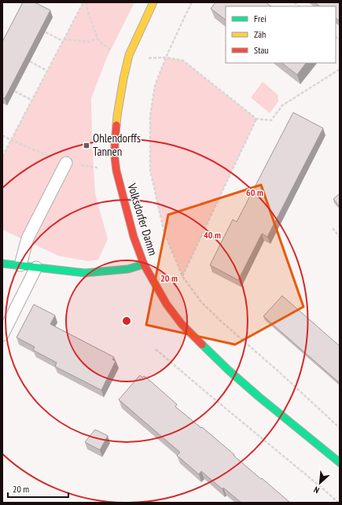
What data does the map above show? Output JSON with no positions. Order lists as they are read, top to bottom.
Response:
{
  "streets": {
    "main road": ["Volksdorfer Damm"]
  },
  "places": {
    "transit": ["Ohlendorffs Tannen"]
  },
  "legend": ["Frei", "Zäh", "Stau"],
  "scale_bar": "20 m",
  "north": "bottom left",
  "rings": ["60 m", "40 m", "20 m"]
}
